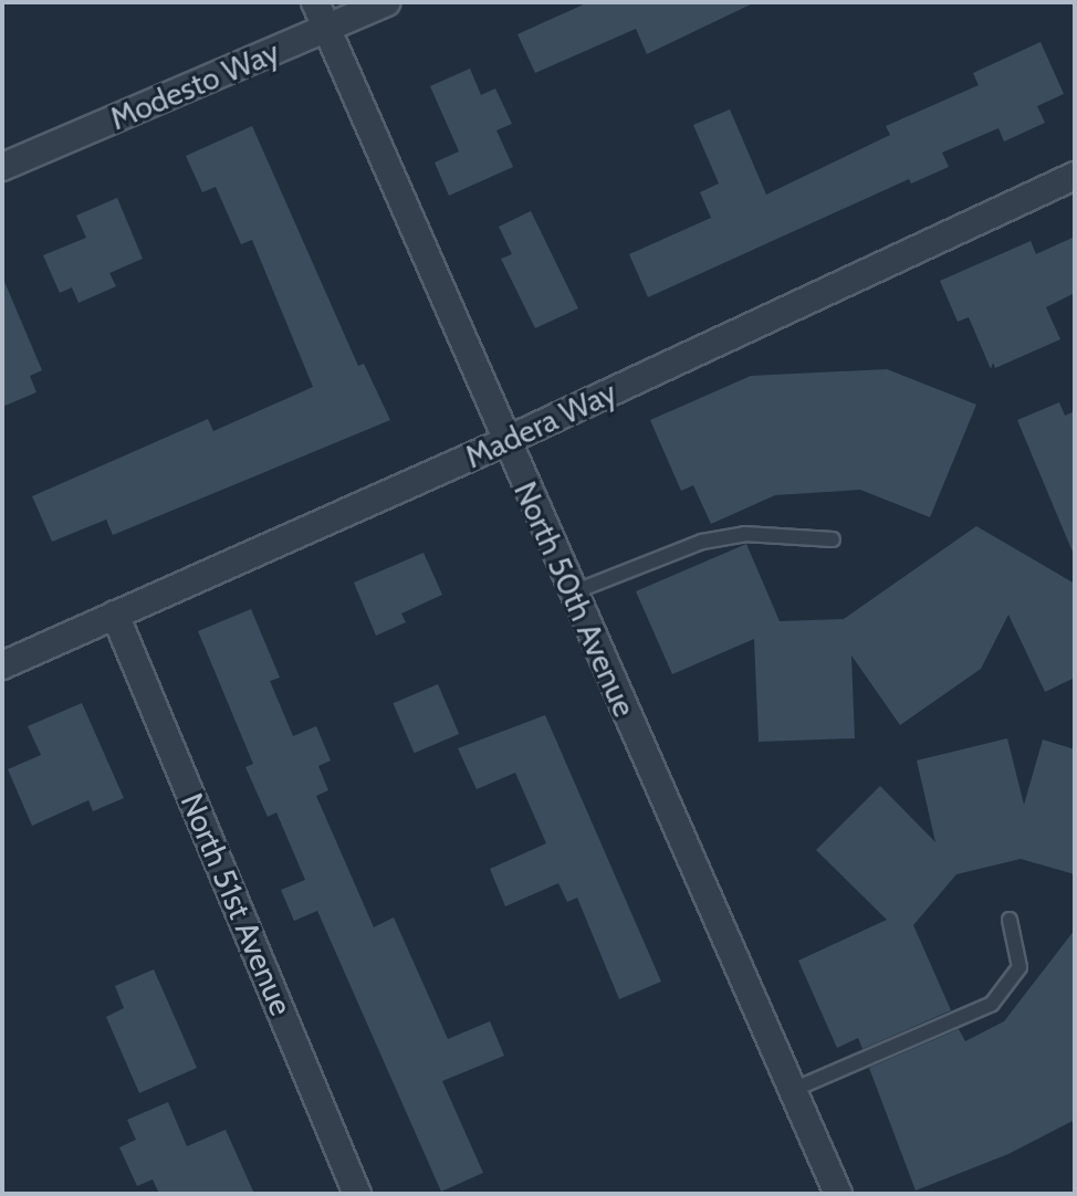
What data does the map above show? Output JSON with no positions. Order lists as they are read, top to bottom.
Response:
{
  "streets": {
    "street": [
      "Modesto Way",
      "Madera Way",
      "North 50th Avenue",
      "North 51st Avenue"
    ]
  },
  "crossings": [
    ["Modesto Way", "North 50th Avenue"],
    ["Madera Way", "North 50th Avenue"],
    ["Madera Way", "North 51st Avenue"]
  ]
}
